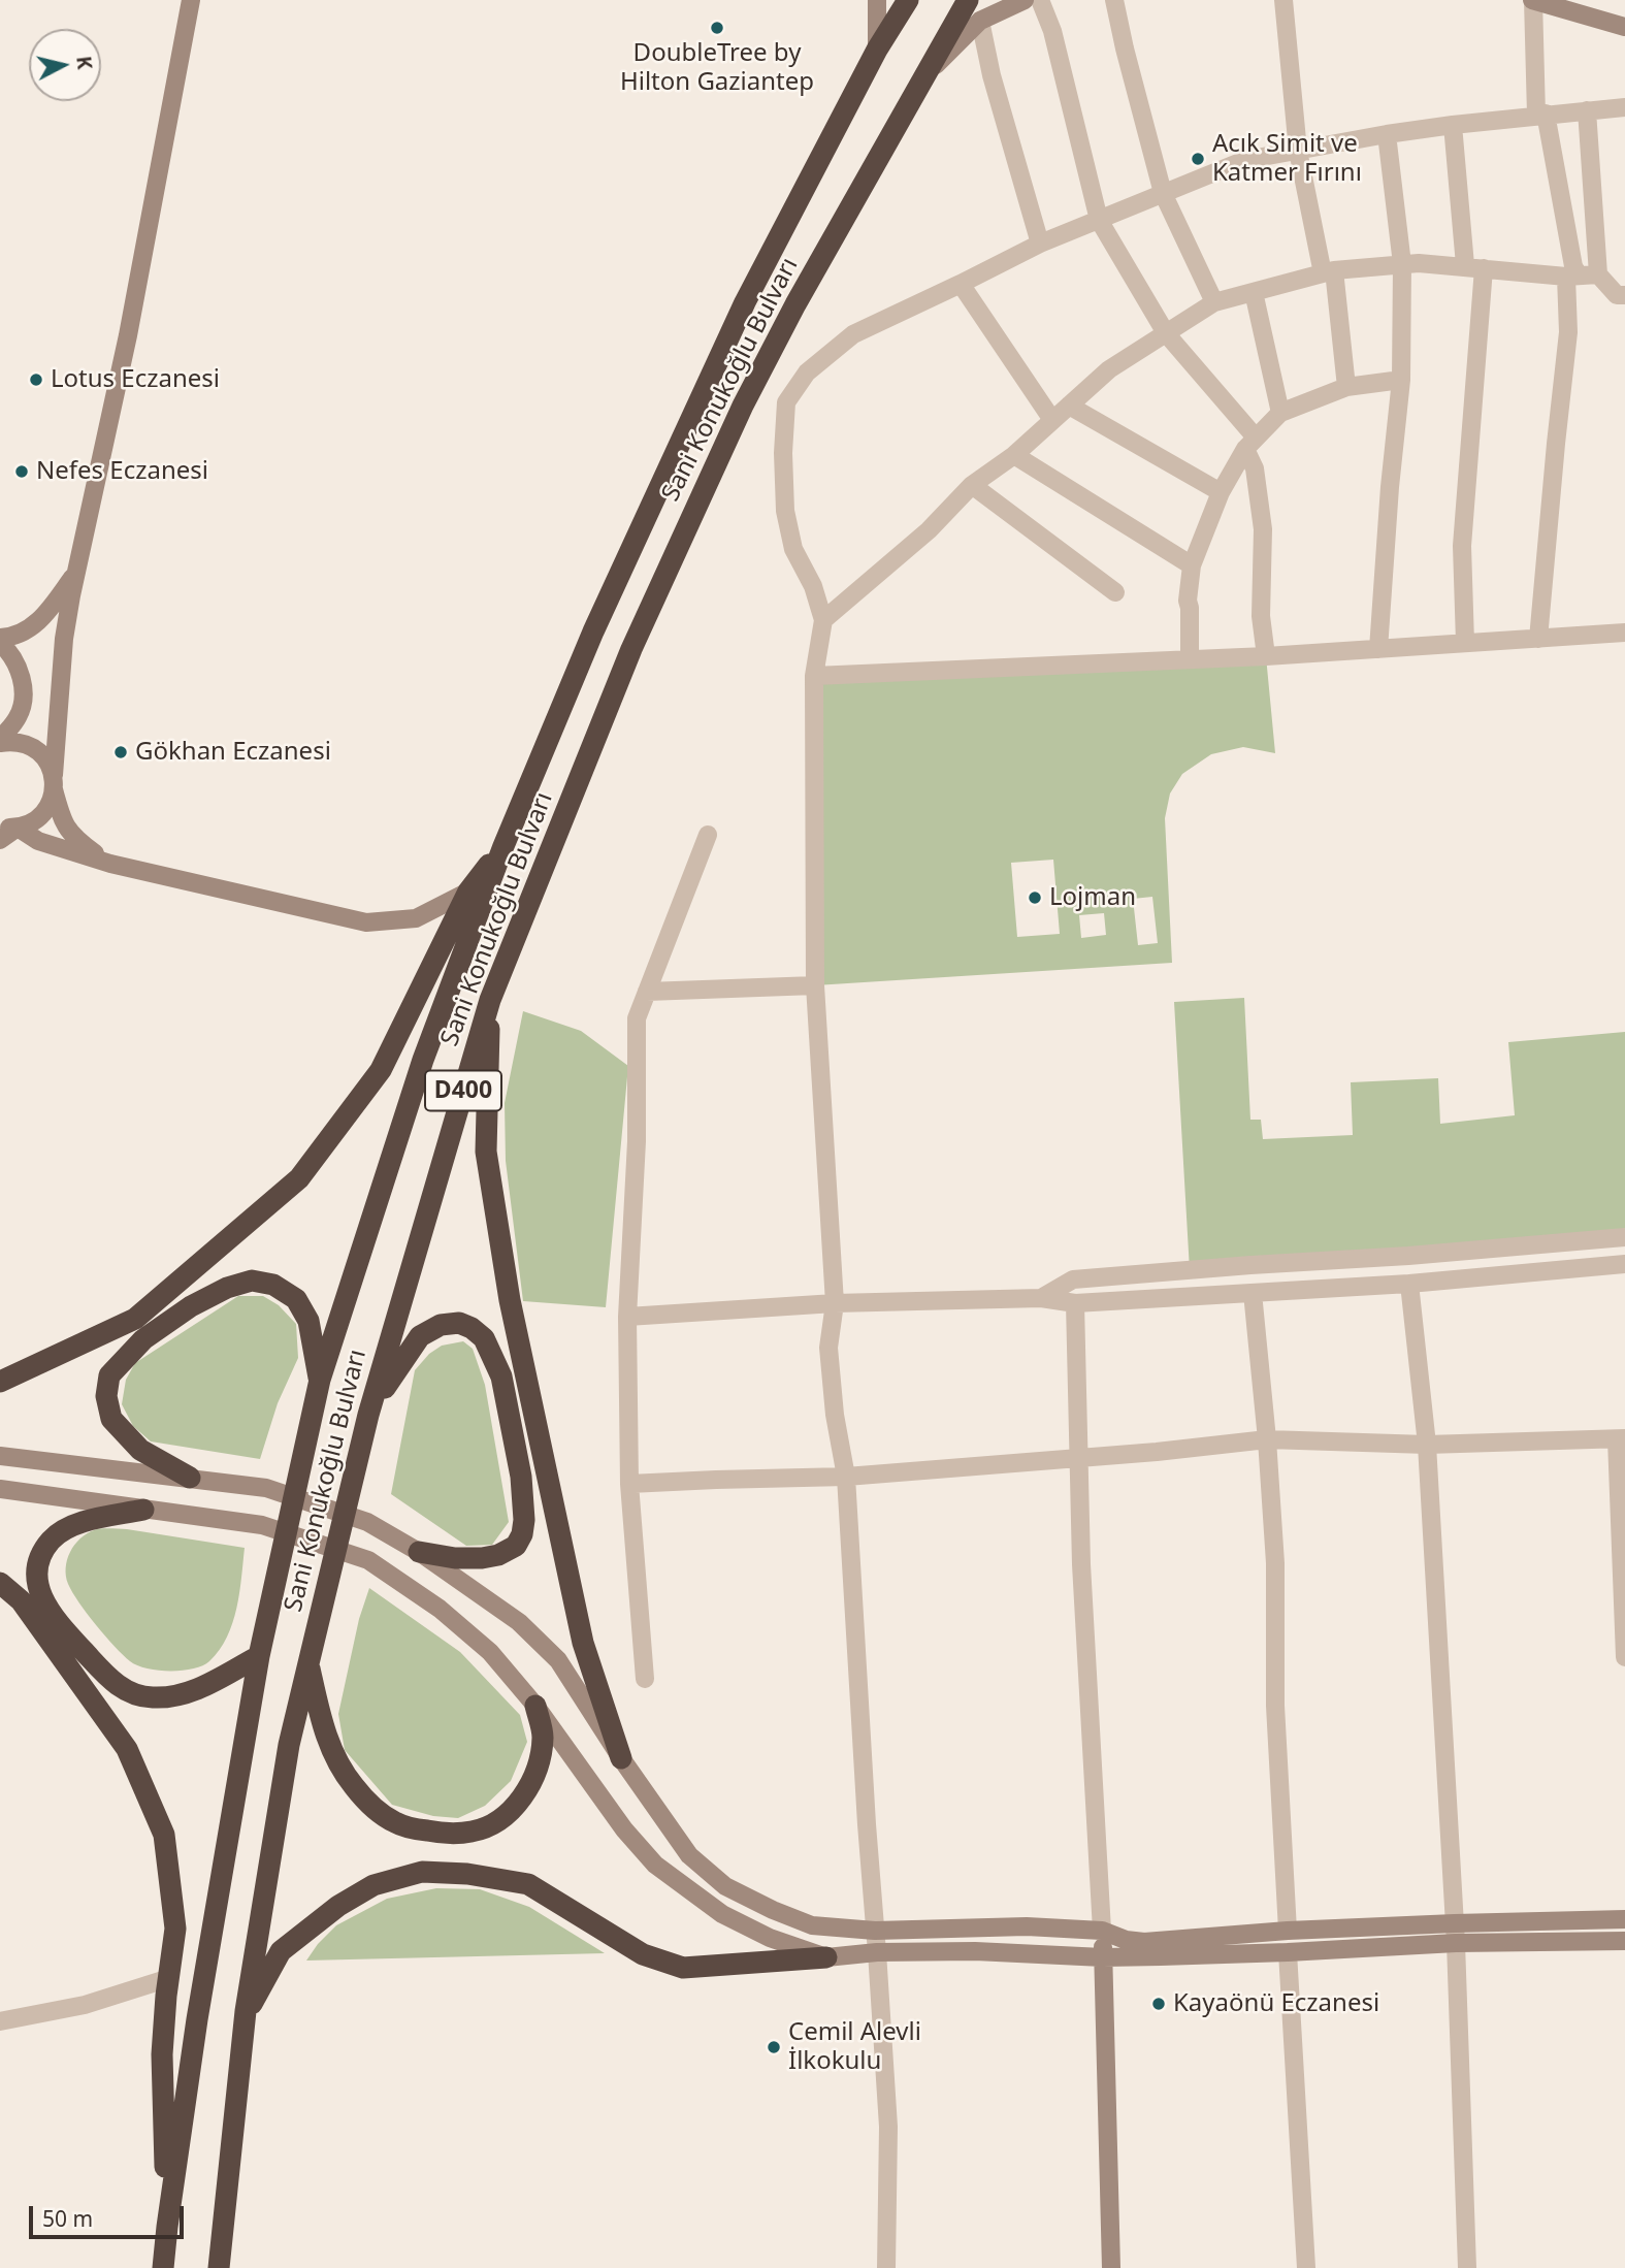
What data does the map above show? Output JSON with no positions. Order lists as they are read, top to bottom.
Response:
{
  "streets": {
    "highway": ["Sani Konukoğlu Bulvarı", "D400"]
  },
  "places": [
    "DoubleTree by Hilton Gaziantep",
    "Acık Simit ve Katmer Fırını",
    "Lotus Eczanesi",
    "Nefes Eczanesi",
    "Gökhan Eczanesi",
    "Lojman",
    "Kayaönü Eczanesi",
    "Cemil Alevli İlkokulu"
  ],
  "scale_bar": "50 m",
  "north": "right"
}
